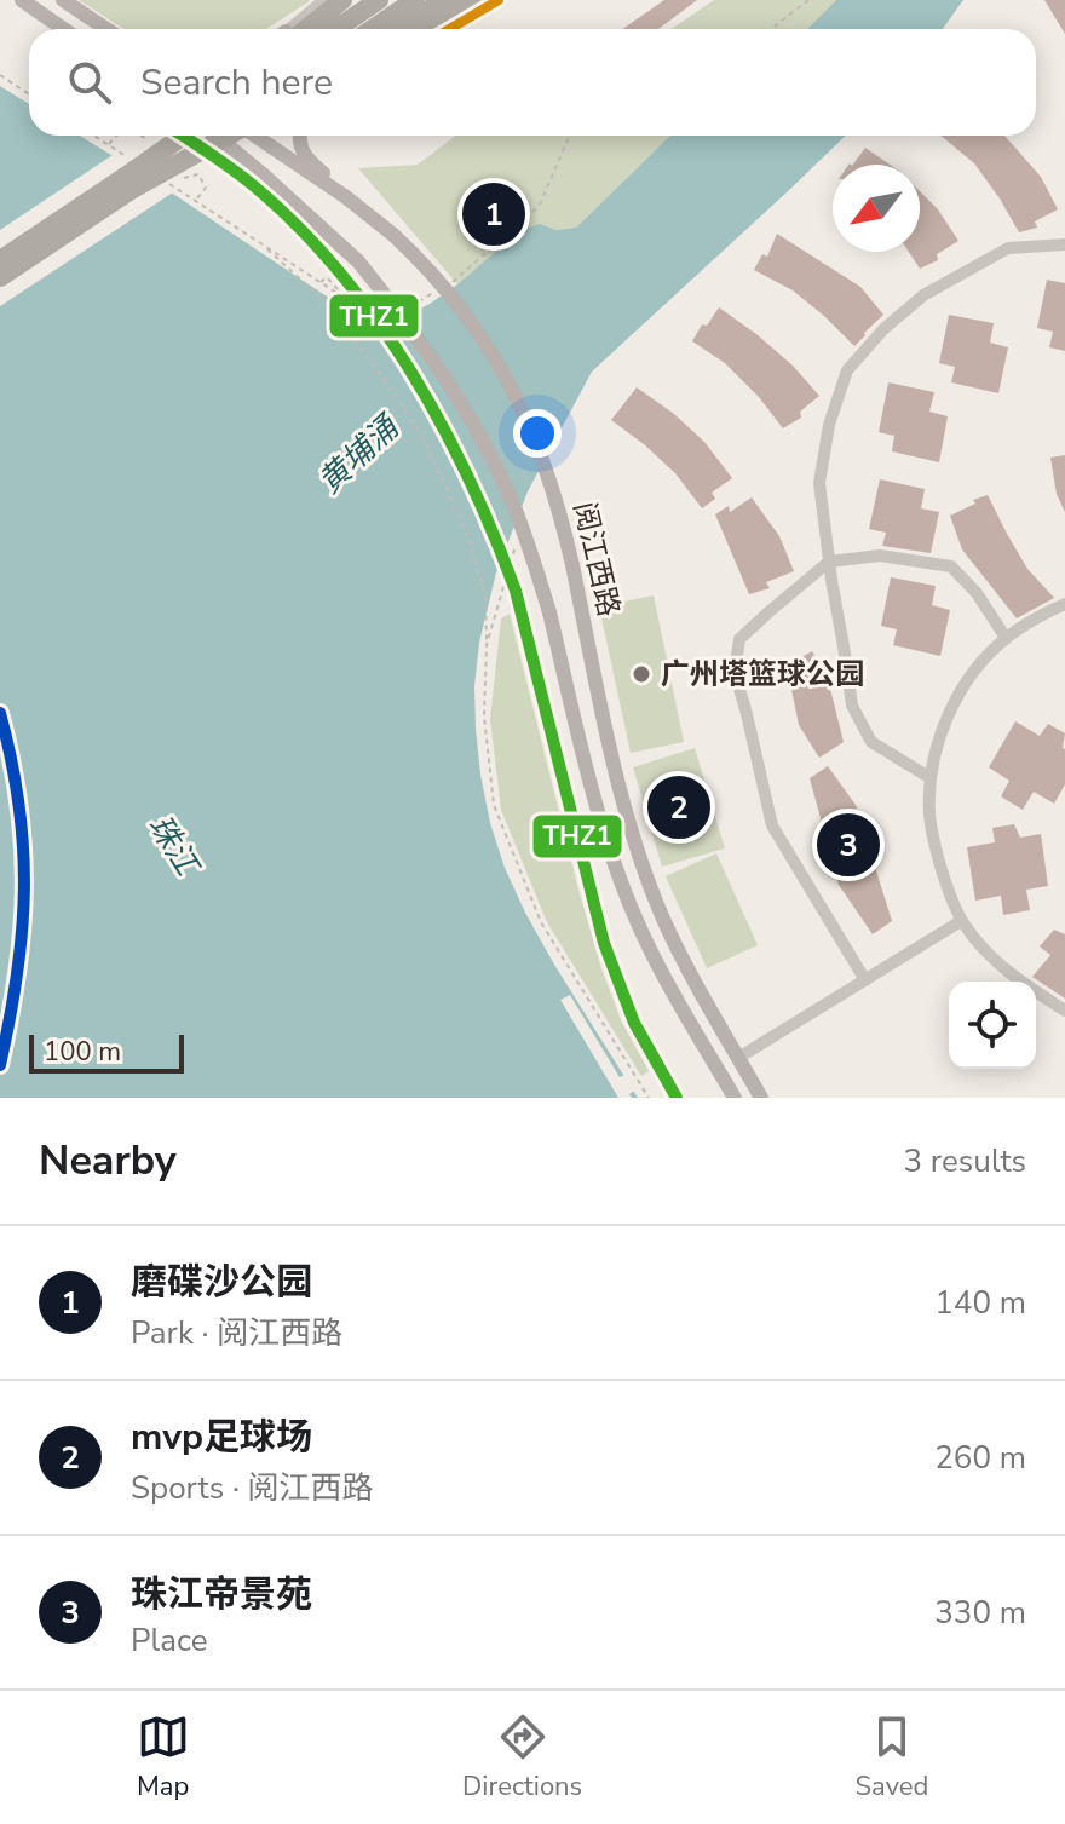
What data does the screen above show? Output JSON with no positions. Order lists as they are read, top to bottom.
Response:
{
  "streets": {
    "main road": ["阅江西路"]
  },
  "water": ["黄埔涌", "珠江"],
  "places": ["广州塔篮球公园"],
  "lines": ["transit line THZ1"],
  "scale_bar": "100 m",
  "north": "bottom left",
  "page": {
    "search": "Search here",
    "pins": ["1", "2", "3"],
    "scale": "100 m",
    "heading": ["Nearby", "3 results"],
    "list": [
      {
        "mark": "1",
        "name": "磨碟沙公园",
        "note": "Park · 阅江西路",
        "value": "140 m"
      },
      {
        "mark": "2",
        "name": "mvp足球场",
        "note": "Sports · 阅江西路",
        "value": "260 m"
      },
      {
        "mark": "3",
        "name": "珠江帝景苑",
        "note": "Place",
        "value": "330 m"
      }
    ],
    "nav": ["Map", "Directions", "Saved"]
  }
}
